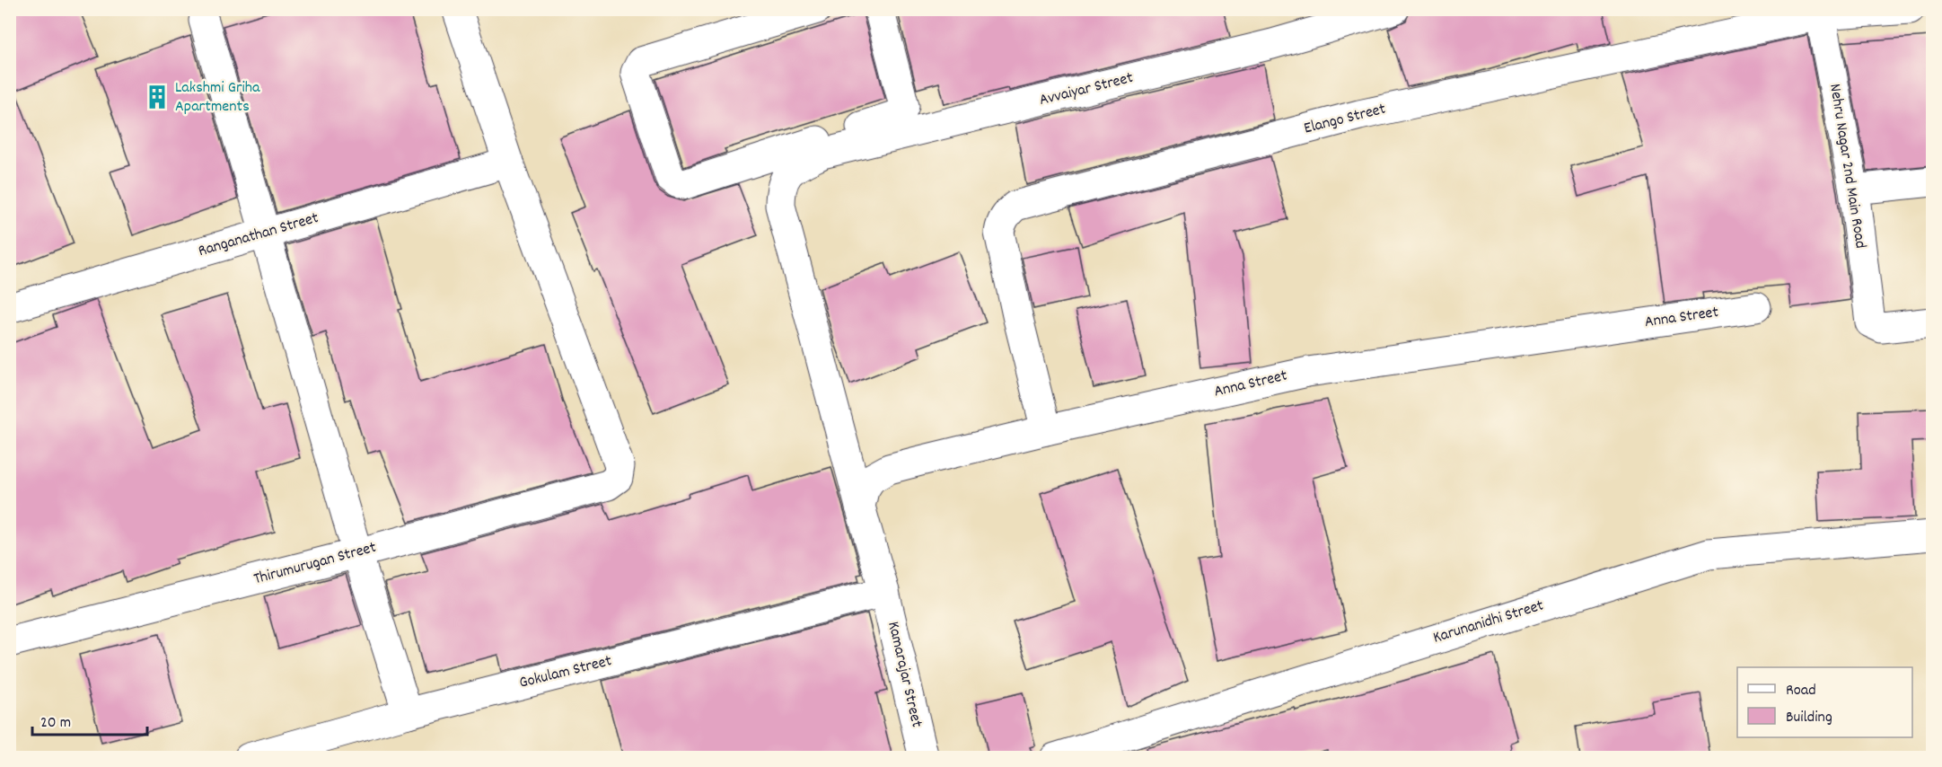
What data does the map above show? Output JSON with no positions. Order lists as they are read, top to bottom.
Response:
{
  "streets": {
    "street": [
      "Avvaiyar Street",
      "Elango Street",
      "Nehru Nagar 2nd Main Road",
      "Ranganathan Street",
      "Anna Street",
      "Thirumurugan Street",
      "Karunanidhi Street",
      "Gokulam Street",
      "Kamarajar Street"
    ]
  },
  "crossings": [
    ["Avvaiyar Street", "Anna Street"],
    ["Elango Street", "Nehru Nagar 2nd Main Road"],
    ["Elango Street", "Anna Street"],
    ["Ranganathan Street", "Thirumurugan Street"],
    ["Gokulam Street", "Kamarajar Street"]
  ],
  "places": {
    "building": ["Lakshmi Griha Apartments"]
  },
  "legend": ["Road", "Building"],
  "scale_bar": "20 m"
}
